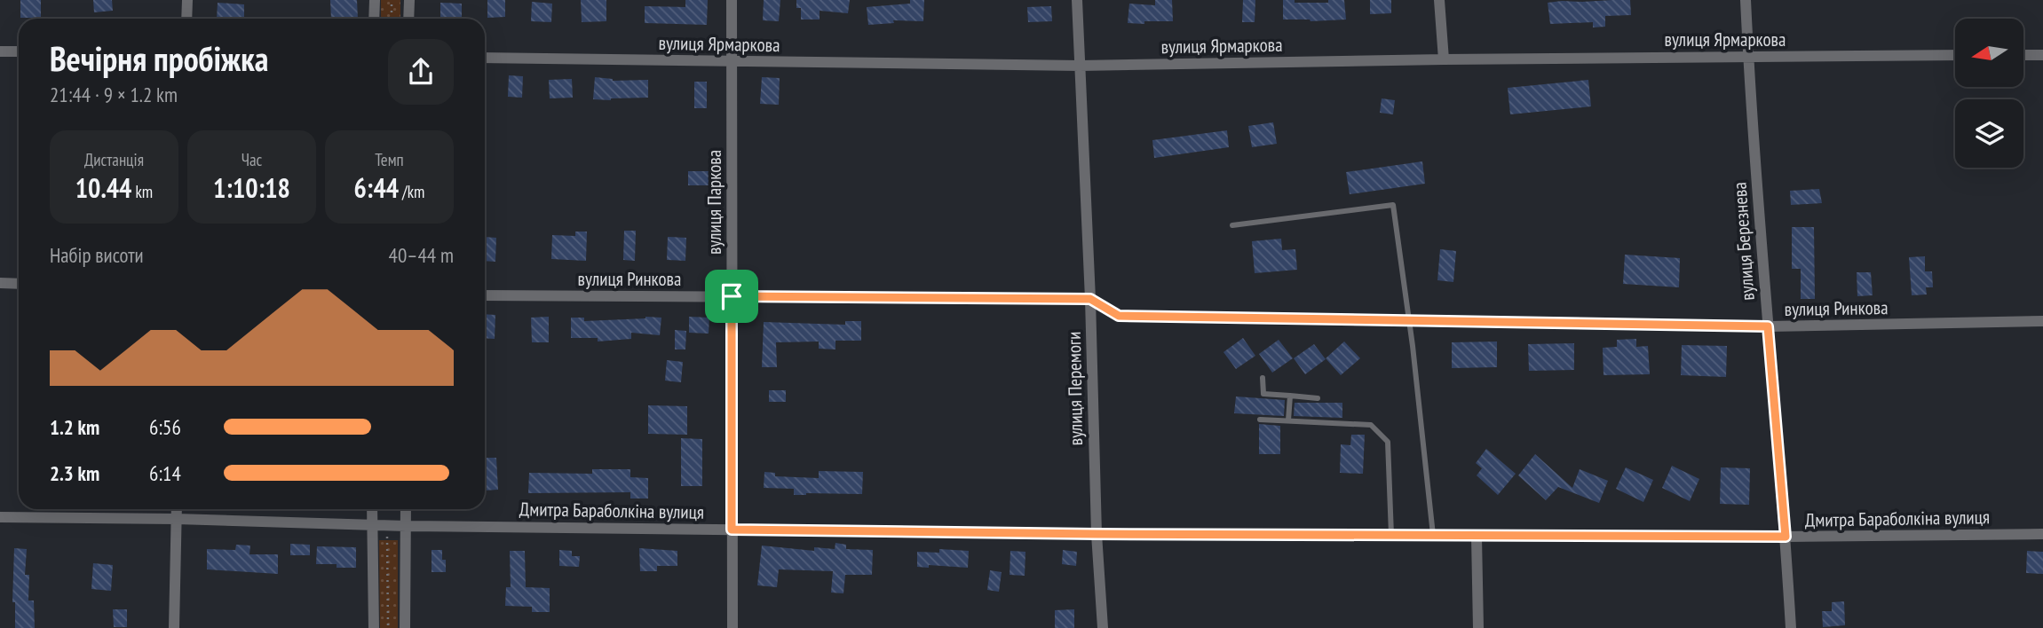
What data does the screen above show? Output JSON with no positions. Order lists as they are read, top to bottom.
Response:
{
  "streets": {
    "street": [
      "вулиця Ярмаркова",
      "вулиця Паркова",
      "вулиця Березнева",
      "вулиця Ринкова",
      "вулиця Перемоги",
      "Дмитра Бараболкіна вулиця"
    ]
  },
  "crossings": [
    ["вулиця Ярмаркова", "вулиця Паркова"],
    ["вулиця Ярмаркова", "вулиця Березнева"],
    ["вулиця Ярмаркова", "вулиця Перемоги"],
    ["вулиця Паркова", "вулиця Ринкова"],
    ["вулиця Паркова", "Дмитра Бараболкіна вулиця"],
    ["вулиця Березнева", "вулиця Ринкова"],
    ["вулиця Березнева", "Дмитра Бараболкіна вулиця"],
    ["вулиця Ринкова", "вулиця Перемоги"],
    ["вулиця Перемоги", "Дмитра Бараболкіна вулиця"]
  ],
  "north": "left",
  "page": {
    "heading": ["Вечірня пробіжка", "21:44 · 9 × 1.2 km"],
    "stats": [
      ["Дистанція", "10.44 km"],
      ["Час", "1:10:18"],
      ["Темп", "6:44 /km"]
    ],
    "chart": ["Набір висоти", "40–44 m"],
    "list": [
      {
        "name": "1.2 km",
        "note": "6:56"
      },
      {
        "name": "2.3 km",
        "note": "6:14"
      }
    ]
  }
}
